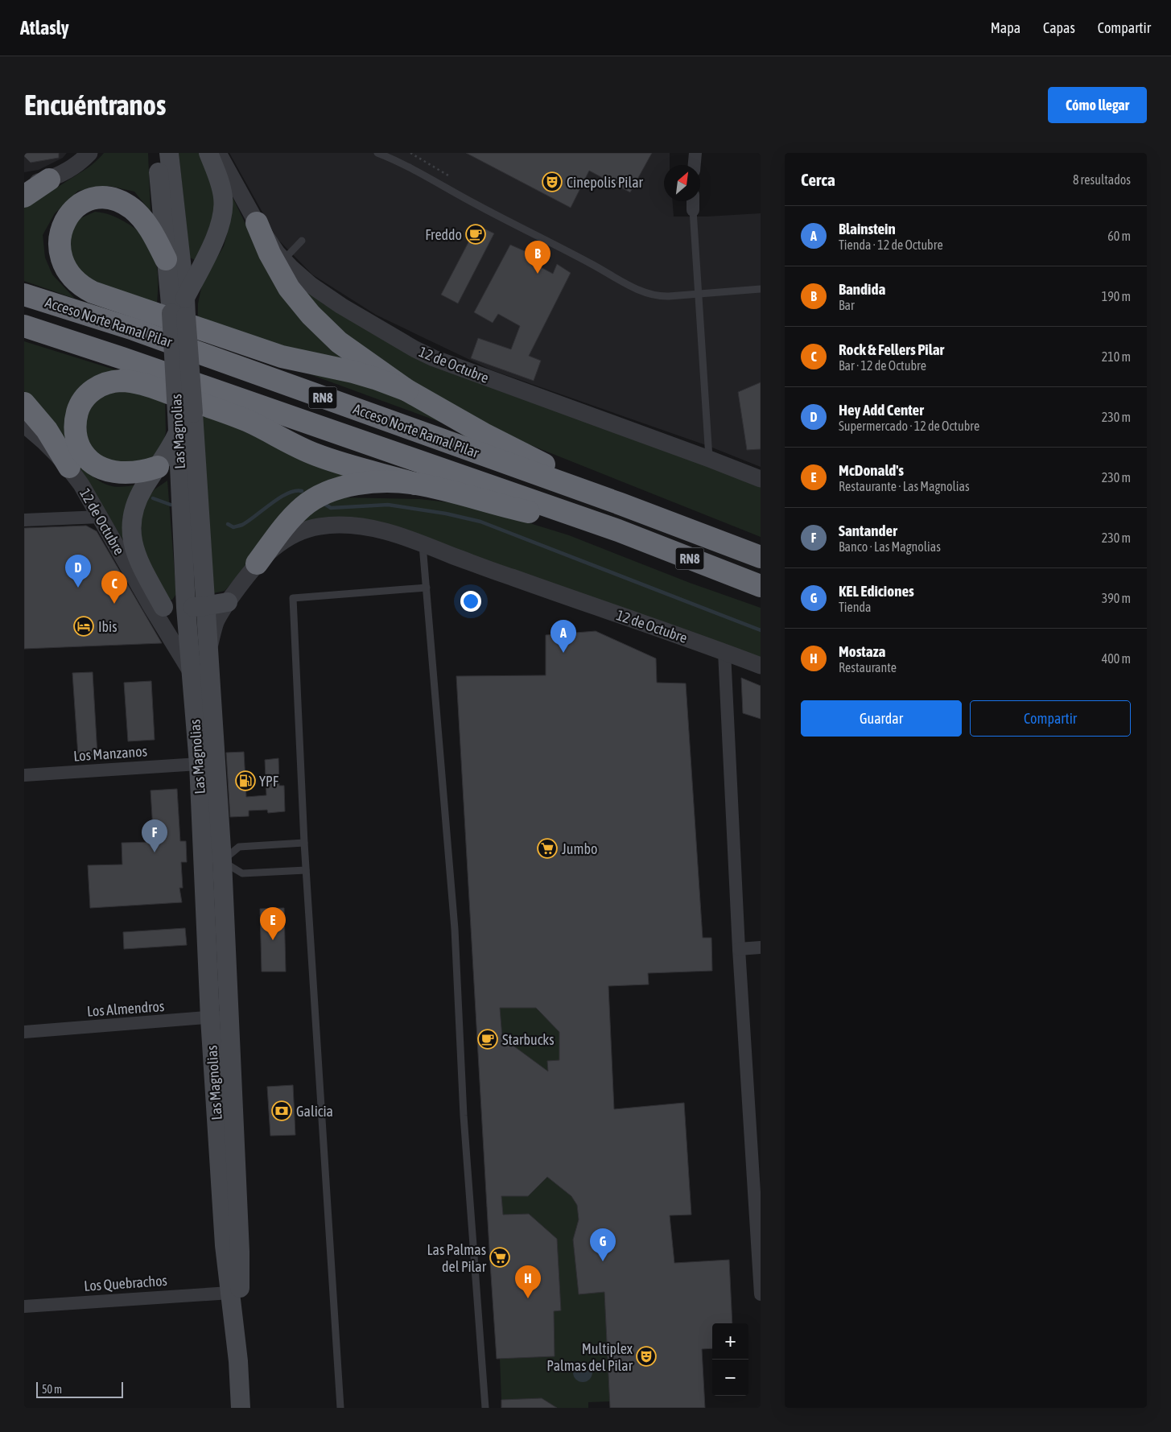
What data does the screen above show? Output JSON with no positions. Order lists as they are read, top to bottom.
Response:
{
  "streets": {
    "highway": ["Acceso Norte Ramal Pilar", "RN8"],
    "main road": ["Las Magnolias"],
    "street": [
      "12 de Octubre",
      "Los Manzanos",
      "Los Almendros",
      "Los Quebrachos"
    ]
  },
  "crossings": [
    ["12 de Octubre", "Las Magnolias"],
    ["Las Magnolias", "Los Manzanos"],
    ["Las Magnolias", "Los Almendros"],
    ["Las Magnolias", "Los Quebrachos"]
  ],
  "places": {
    "theatre": ["Cinepolis Pilar", "Multiplex Palmas del Pilar"],
    "cafe": ["Freddo", "Starbucks"],
    "hotel": ["Ibis"],
    "fuel station": ["YPF"],
    "supermarket": ["Jumbo", "Las Palmas del Pilar"],
    "bank": ["Galicia"]
  },
  "scale_bar": "50 m",
  "north": "top right",
  "page": {
    "header": "Atlasly",
    "nav": ["Mapa", "Capas", "Compartir"],
    "buttons": [
      "Cómo llegar",
      ["Guardar", "Compartir"]
    ],
    "title": "Encuéntranos",
    "heading": ["Cerca", "8 resultados"],
    "list": [
      {
        "mark": "A",
        "name": "Blainstein",
        "note": "Tienda · 12 de Octubre",
        "value": "60 m"
      },
      {
        "mark": "B",
        "name": "Bandida",
        "note": "Bar",
        "value": "190 m"
      },
      {
        "mark": "C",
        "name": "Rock & Fellers Pilar",
        "note": "Bar · 12 de Octubre",
        "value": "210 m"
      },
      {
        "mark": "D",
        "name": "Hey Add Center",
        "note": "Supermercado · 12 de Octubre",
        "value": "230 m"
      },
      {
        "mark": "E",
        "name": "McDonald's",
        "note": "Restaurante · Las Magnolias",
        "value": "230 m"
      },
      {
        "mark": "F",
        "name": "Santander",
        "note": "Banco · Las Magnolias",
        "value": "230 m"
      },
      {
        "mark": "G",
        "name": "KEL Ediciones",
        "note": "Tienda",
        "value": "390 m"
      },
      {
        "mark": "H",
        "name": "Mostaza",
        "note": "Restaurante",
        "value": "400 m"
      }
    ],
    "pins": [
      "B",
      "D",
      "C",
      "A",
      "F",
      "E",
      "G",
      "H"
    ],
    "map_buttons": ["+", "−"],
    "scale": "50 m"
  }
}
